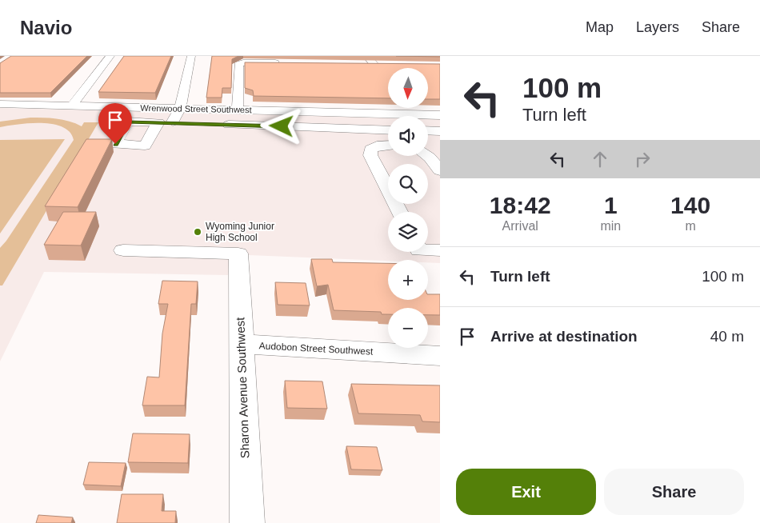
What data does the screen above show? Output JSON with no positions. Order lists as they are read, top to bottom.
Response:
{
  "streets": {
    "street": ["Wrenwood Street Southwest", "Audobon Street Southwest", "Sharon Avenue Southwest"]
  },
  "crossings": [
    ["Audobon Street Southwest", "Sharon Avenue Southwest"]
  ],
  "places": ["Wyoming Junior High School"],
  "north": "bottom",
  "page": {
    "header": "Navio",
    "nav": ["Map", "Layers", "Share"],
    "turn": ["100 m", "Turn left"],
    "map_buttons": ["+", "−"],
    "eta": [
      "18:42",
      "Arrival",
      "1",
      "min",
      "140",
      "m"
    ],
    "list": [
      {
        "name": "Turn left",
        "value": "100 m"
      },
      {
        "name": "Arrive at destination",
        "value": "40 m"
      }
    ],
    "buttons": ["Exit", "Share"]
  }
}
